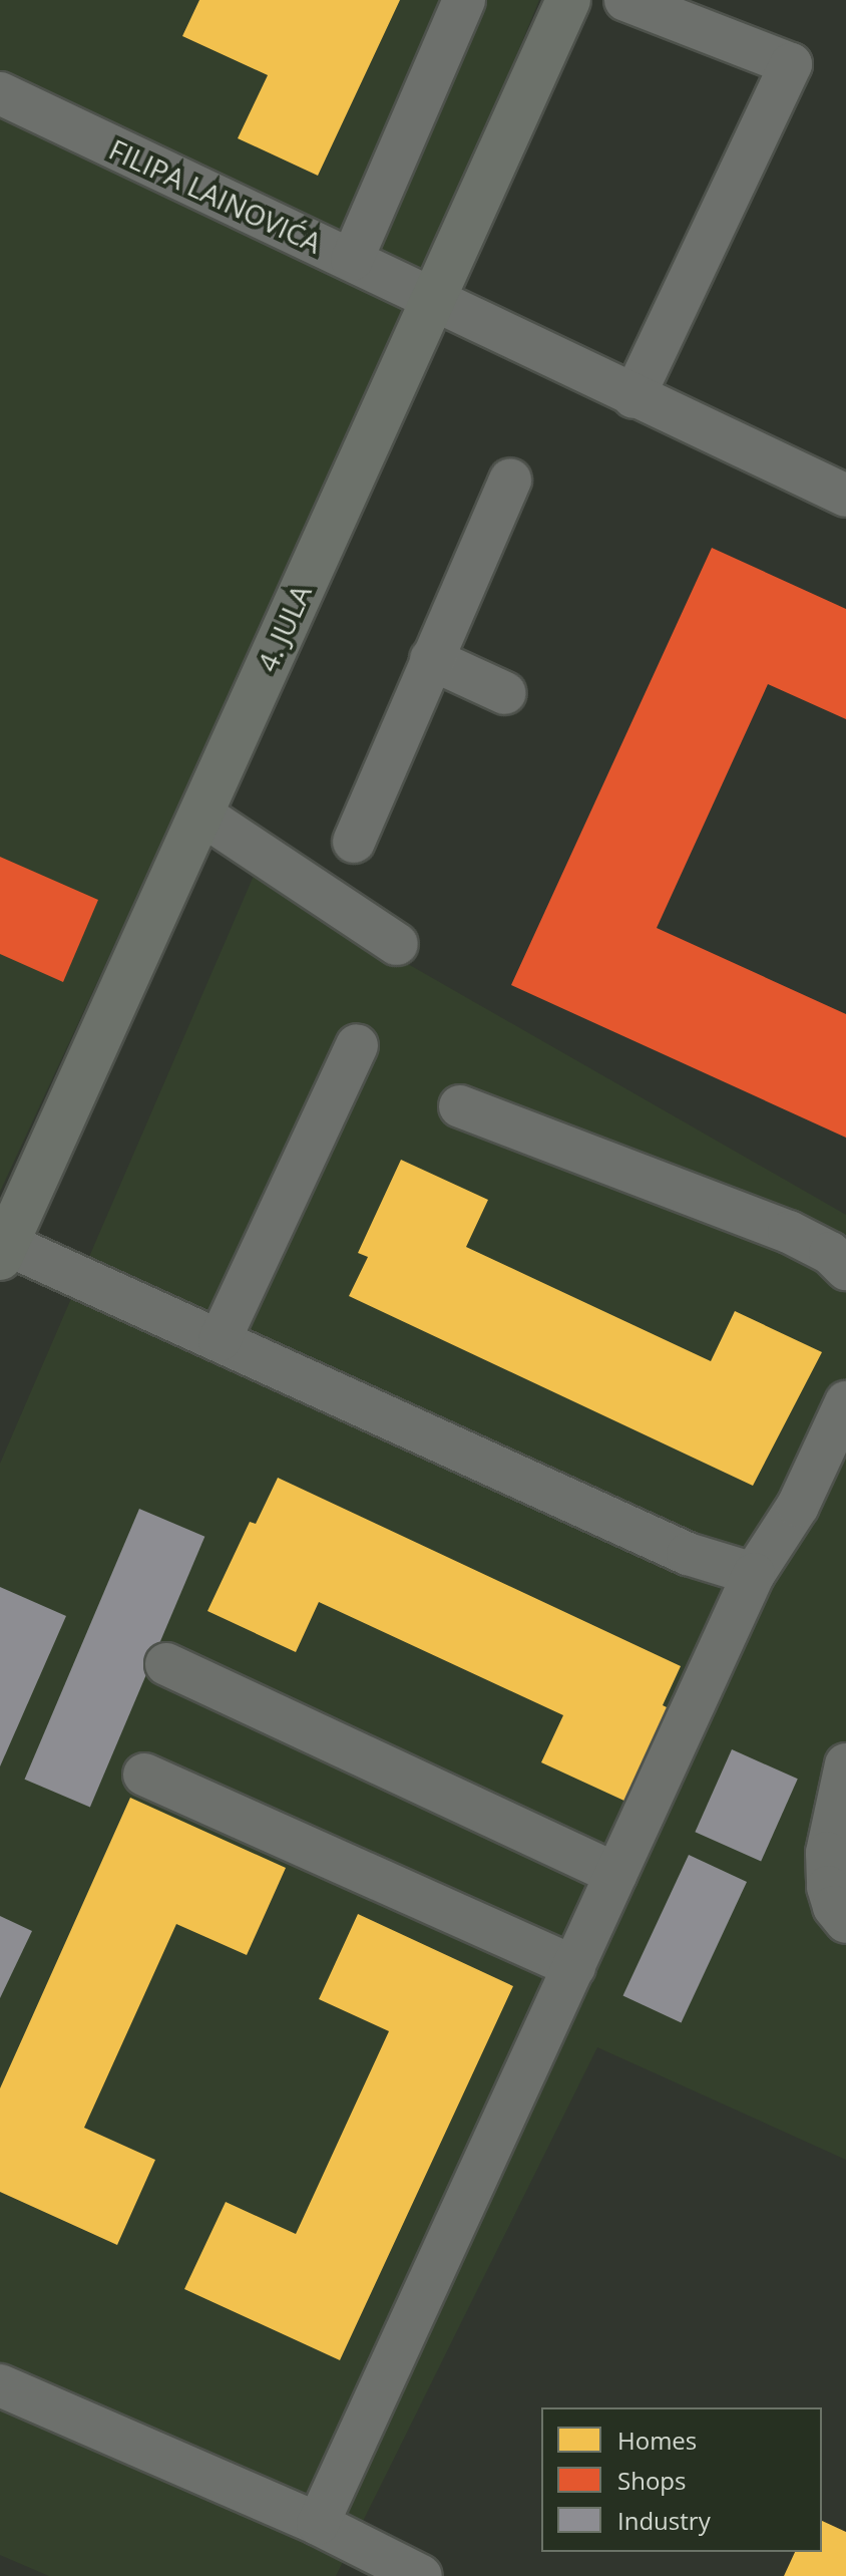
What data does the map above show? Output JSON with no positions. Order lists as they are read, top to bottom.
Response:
{
  "streets": {
    "main road": ["4. JULA"],
    "street": ["FILIPA LAINOVIĆA"]
  },
  "crossings": [
    ["FILIPA LAINOVIĆA", "4. JULA"]
  ],
  "legend": ["Homes", "Shops", "Industry"]
}
